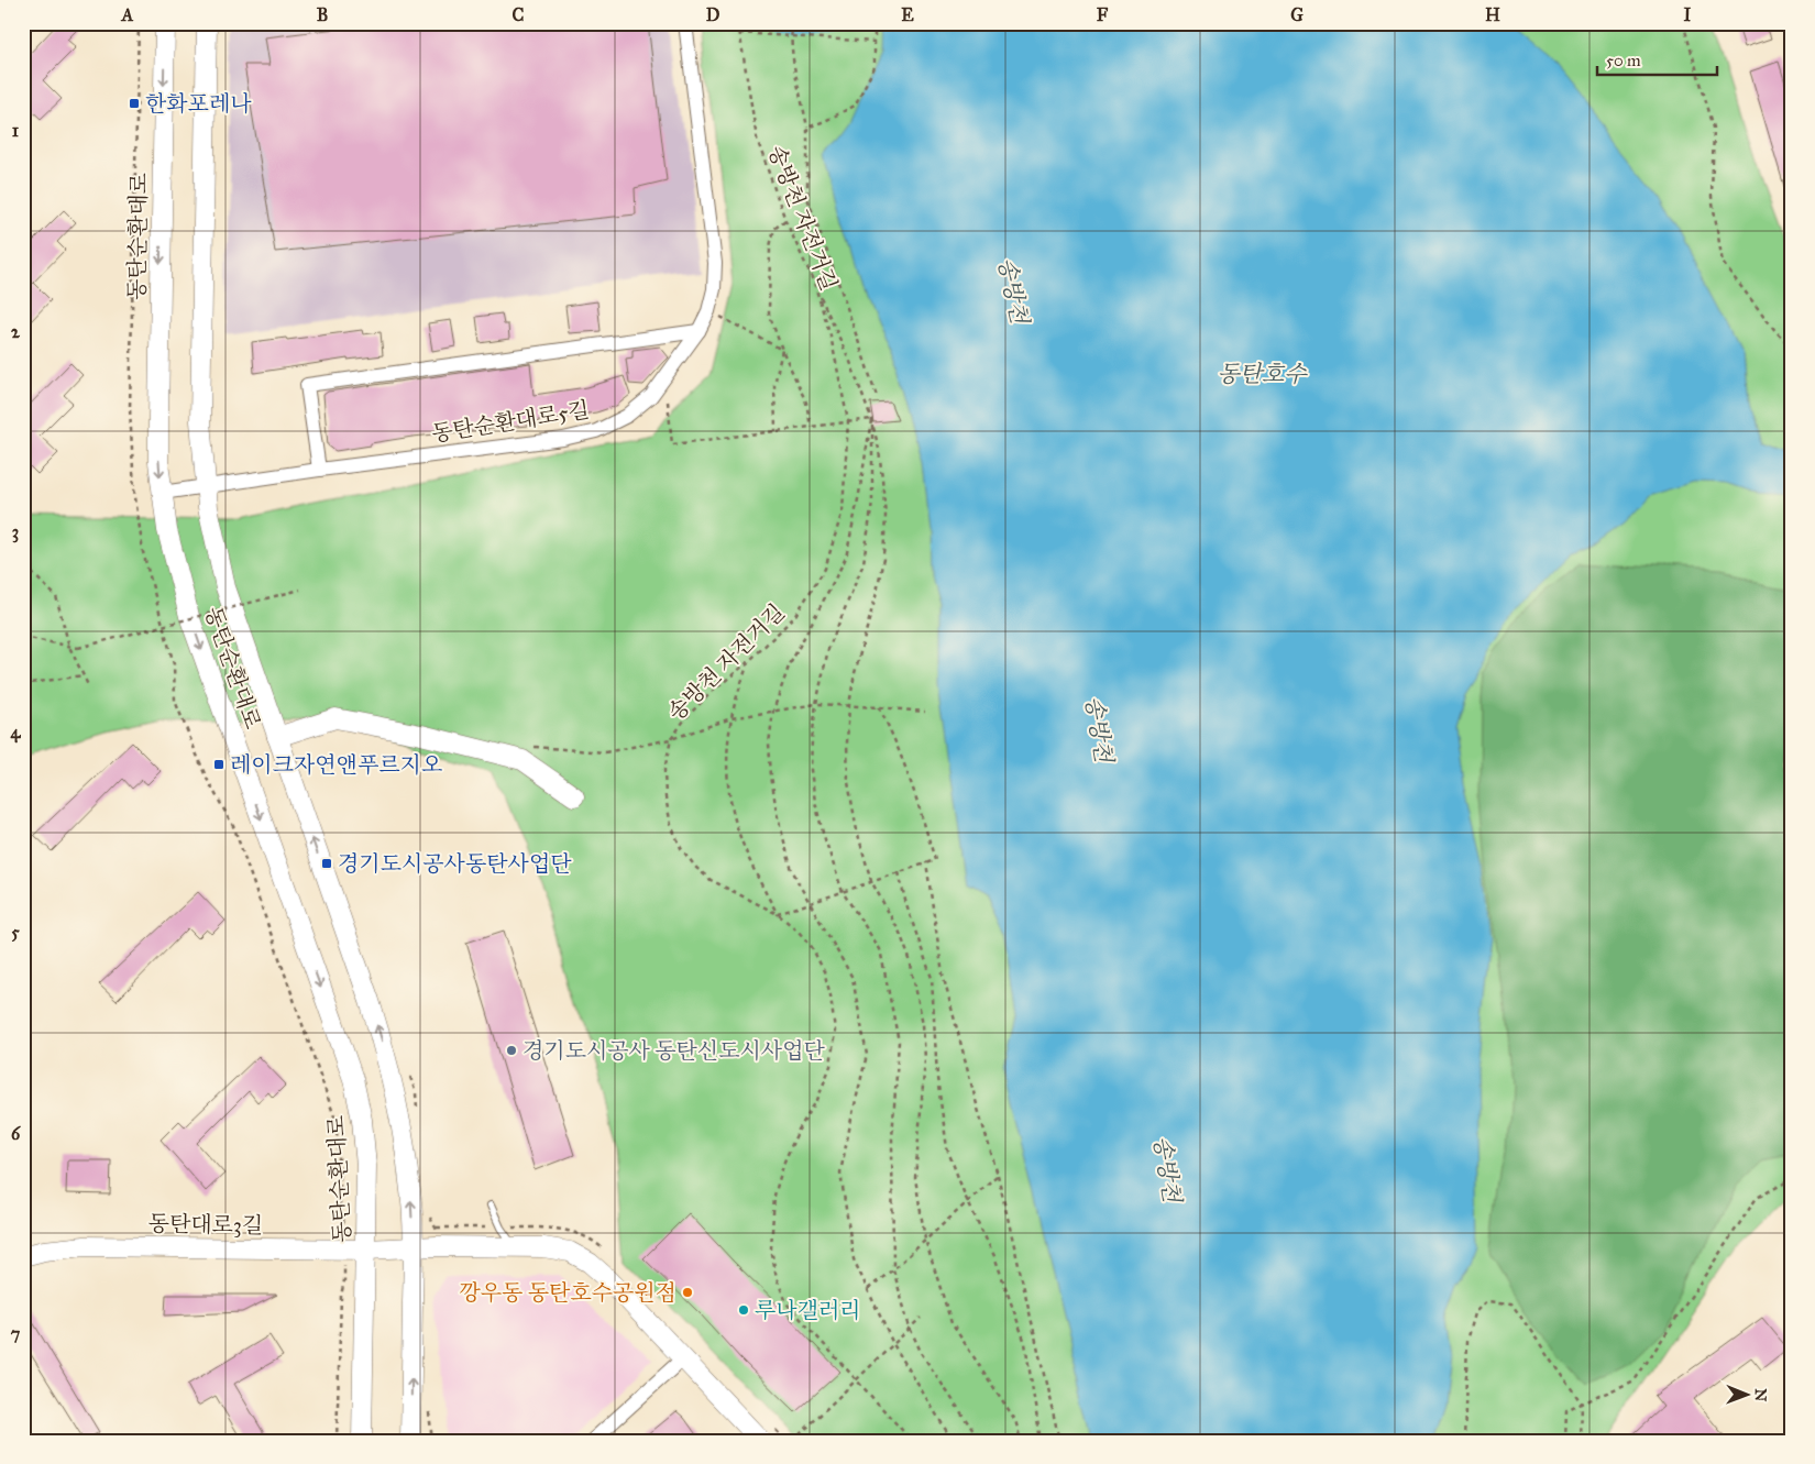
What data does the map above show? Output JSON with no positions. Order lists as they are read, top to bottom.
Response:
{
  "streets": {
    "main road": ["동탄순환대로", "동탄대로3길"],
    "street": ["동탄순환대로5길"],
    "path": ["송방천 자전거길"]
  },
  "crossings": [
    ["동탄순환대로", "동탄순환대로5길"],
    ["동탄순환대로", "동탄대로3길"]
  ],
  "water": ["송방천", "동탄호수"],
  "places": {
    "transit": ["한화포레나", "레이크자연앤푸르지오", "경기도시공사동탄사업단"],
    "other": ["경기도시공사 동탄신도시사업단", "깡우동 동탄호수공원점", "루나갤러리"]
  },
  "scale_bar": "50 m",
  "north": "right",
  "grid": {
    "columns": [
      "A",
      "B",
      "C",
      "D",
      "E",
      "F",
      "G",
      "H",
      "I"
    ],
    "rows": [
      "1",
      "2",
      "3",
      "4",
      "5",
      "6",
      "7"
    ]
  }
}
